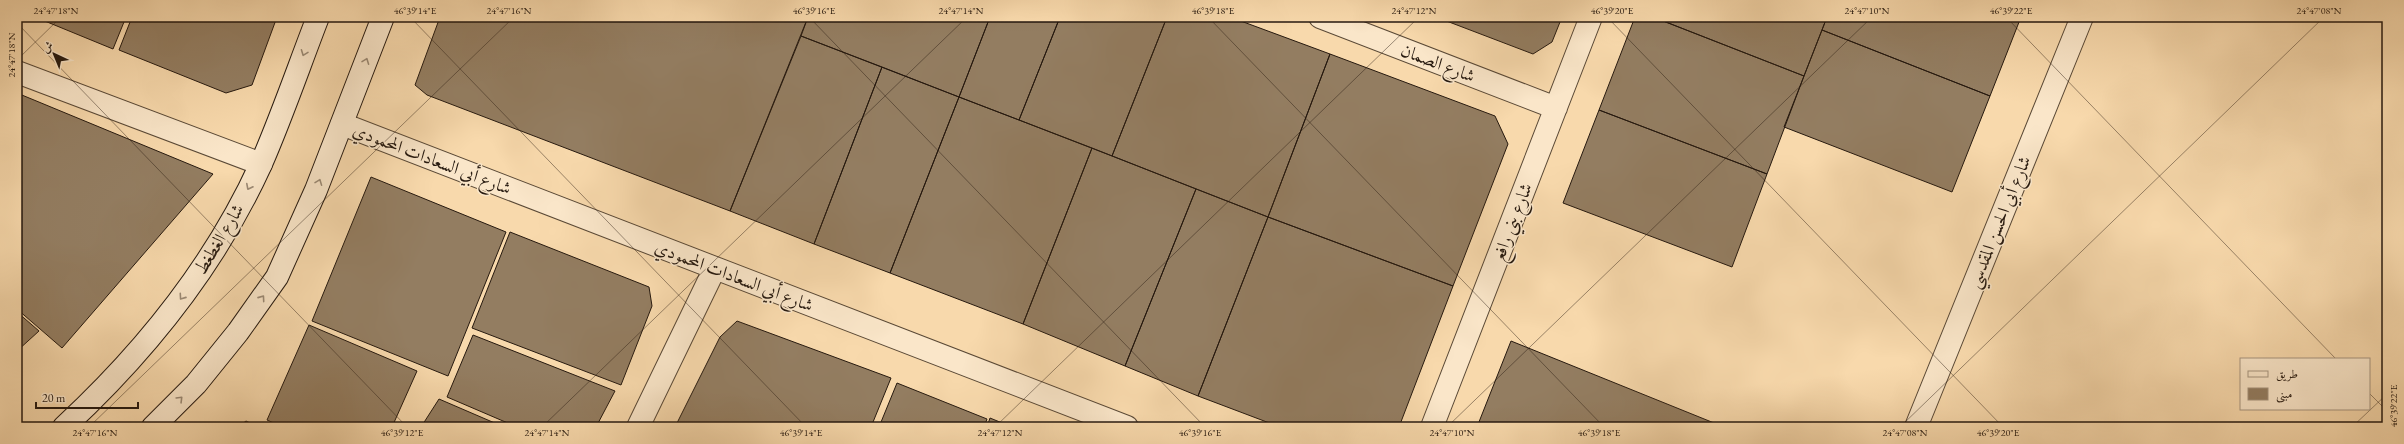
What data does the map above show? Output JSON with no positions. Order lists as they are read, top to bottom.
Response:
{
  "streets": {
    "street": [
      "شارع الصمان",
      "شارع أبي السعادات المحمودي",
      "شارع بني رافع",
      "شارع أبي الحسن المقدسي",
      "شارع الغطغط"
    ]
  },
  "crossings": [
    ["شارع الصمان", "شارع بني رافع"]
  ],
  "legend": ["طريق", "مبنى"],
  "scale_bar": "20 m",
  "north": "top left",
  "coordinates": [
    "24°47'18\"N",
    "46°39'14\"E",
    "24°47'16\"N",
    "46°39'16\"E",
    "24°47'14\"N",
    "46°39'18\"E",
    "24°47'12\"N",
    "46°39'20\"E",
    "24°47'10\"N",
    "46°39'22\"E",
    "24°47'08\"N",
    "46°39'12\"E"
  ]
}
